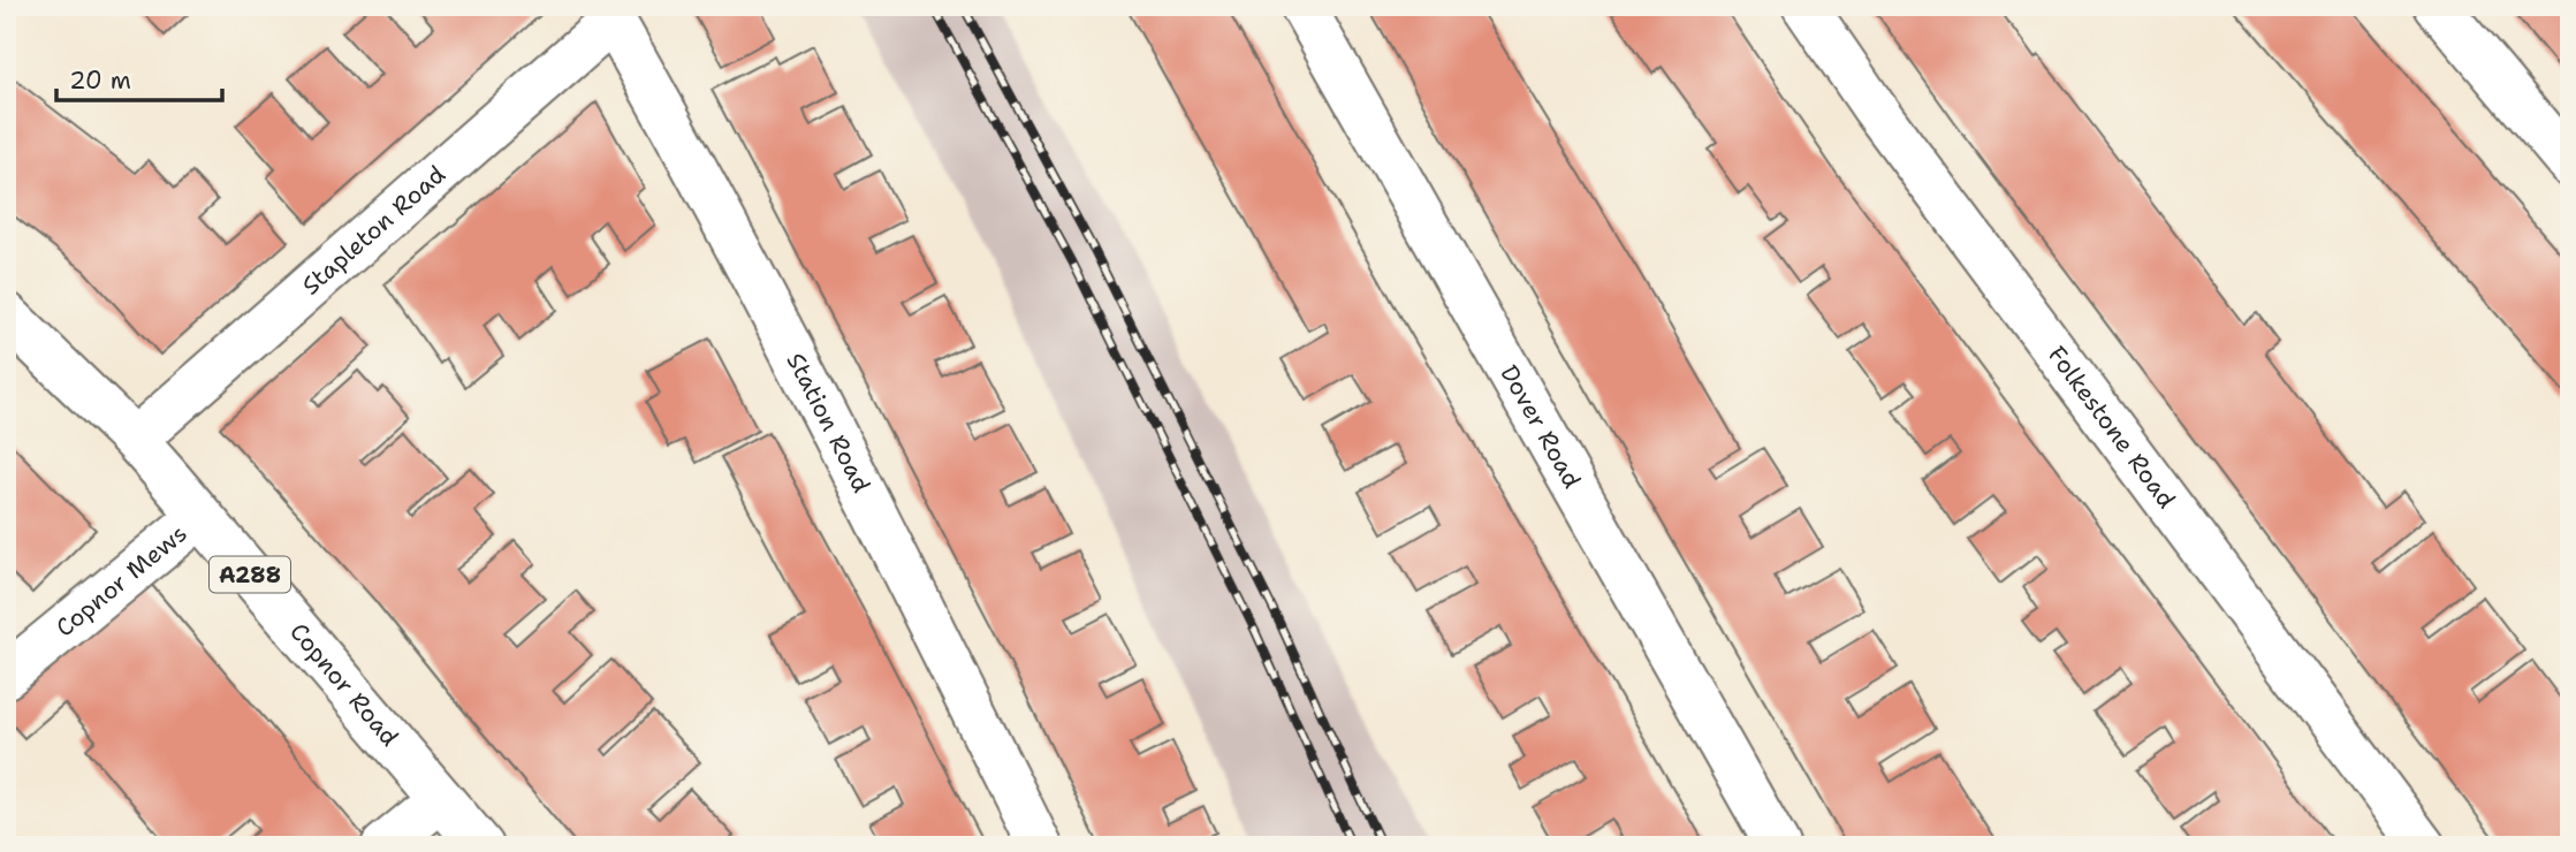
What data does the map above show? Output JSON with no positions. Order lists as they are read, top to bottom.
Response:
{
  "streets": {
    "street": [
      "Stapleton Road",
      "Station Road",
      "Dover Road",
      "Folkestone Road",
      "A288",
      "Copnor Mews",
      "Copnor Road"
    ]
  },
  "crossings": [
    ["Stapleton Road", "Station Road"],
    ["Stapleton Road", "Copnor Road"],
    ["Copnor Mews", "Copnor Road"]
  ],
  "scale_bar": "20 m"
}
